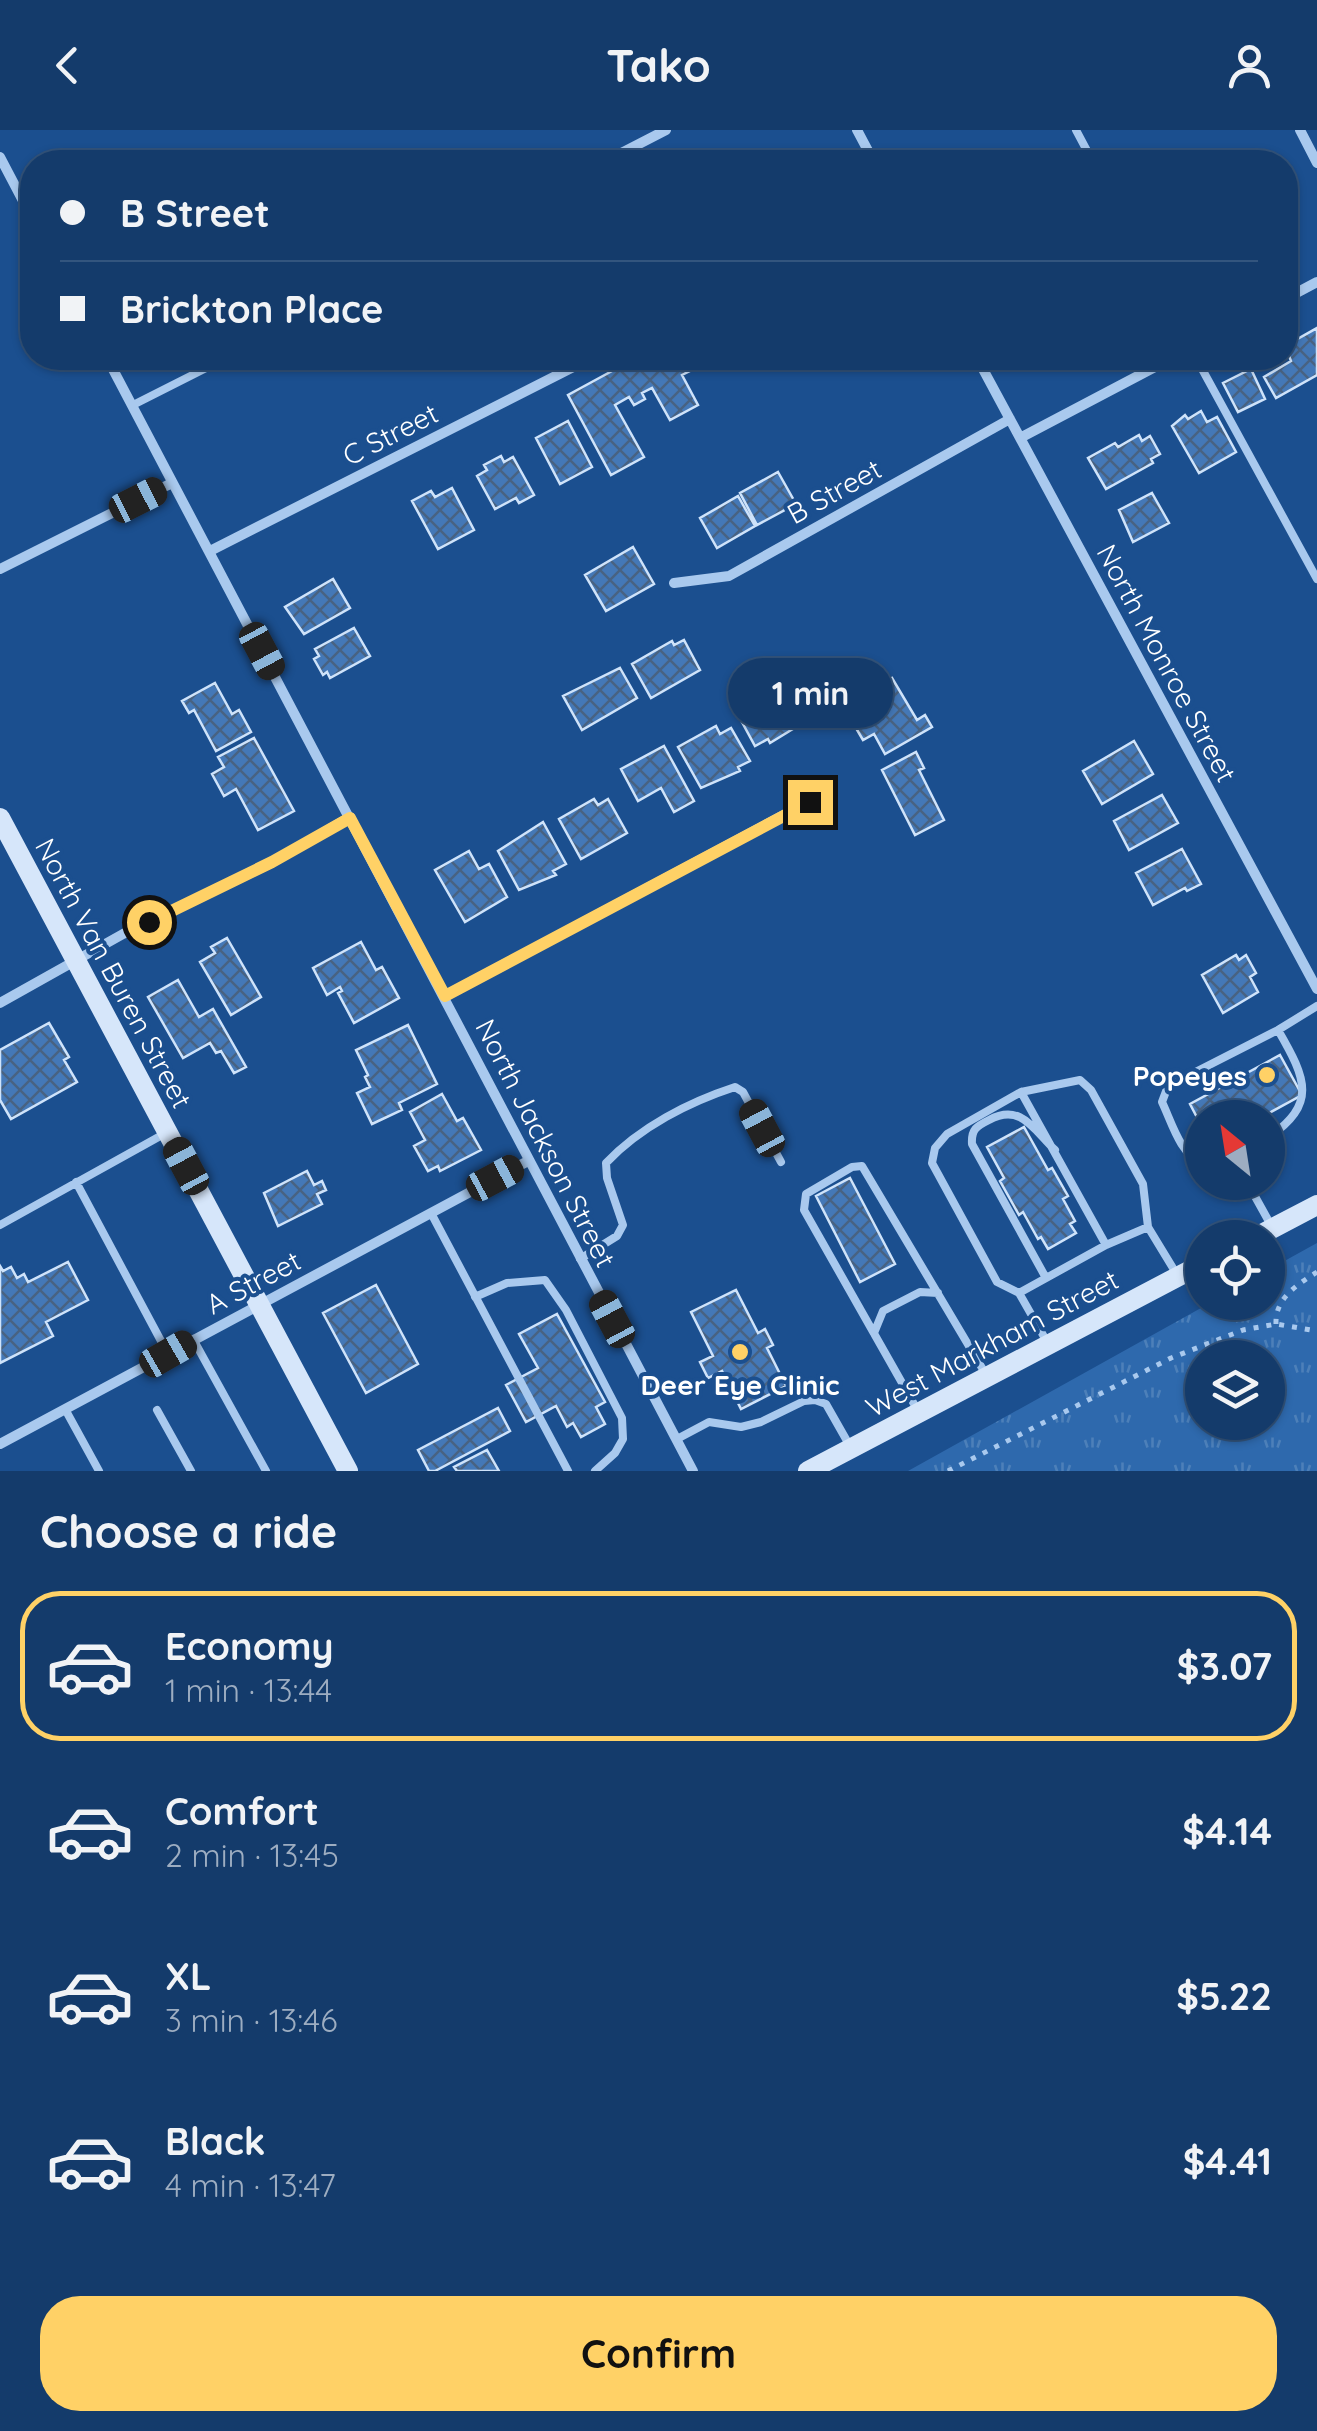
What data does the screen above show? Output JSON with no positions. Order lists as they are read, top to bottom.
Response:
{
  "streets": {
    "street": [
      "C Street",
      "B Street",
      "North Monroe Street",
      "North Van Buren Street",
      "North Jackson Street",
      "A Street",
      "West Markham Street"
    ]
  },
  "crossings": [
    ["C Street", "North Jackson Street"],
    ["B Street", "North Monroe Street"],
    ["North Van Buren Street", "A Street"],
    ["North Jackson Street", "A Street"]
  ],
  "places": ["Popeyes", "Deer Eye Clinic"],
  "north": "top left",
  "page": {
    "header": "Tako",
    "banner": ["B Street", "Brickton Place"],
    "bubble": "1 min",
    "heading": "Choose a ride",
    "list": [
      {
        "name": "Economy",
        "note": "1 min · 13:44",
        "value": "$3.07"
      },
      {
        "name": "Comfort",
        "note": "2 min · 13:45",
        "value": "$4.14"
      },
      {
        "name": "XL",
        "note": "3 min · 13:46",
        "value": "$5.22"
      },
      {
        "name": "Black",
        "note": "4 min · 13:47",
        "value": "$4.41"
      }
    ],
    "buttons": "Confirm"
  }
}
